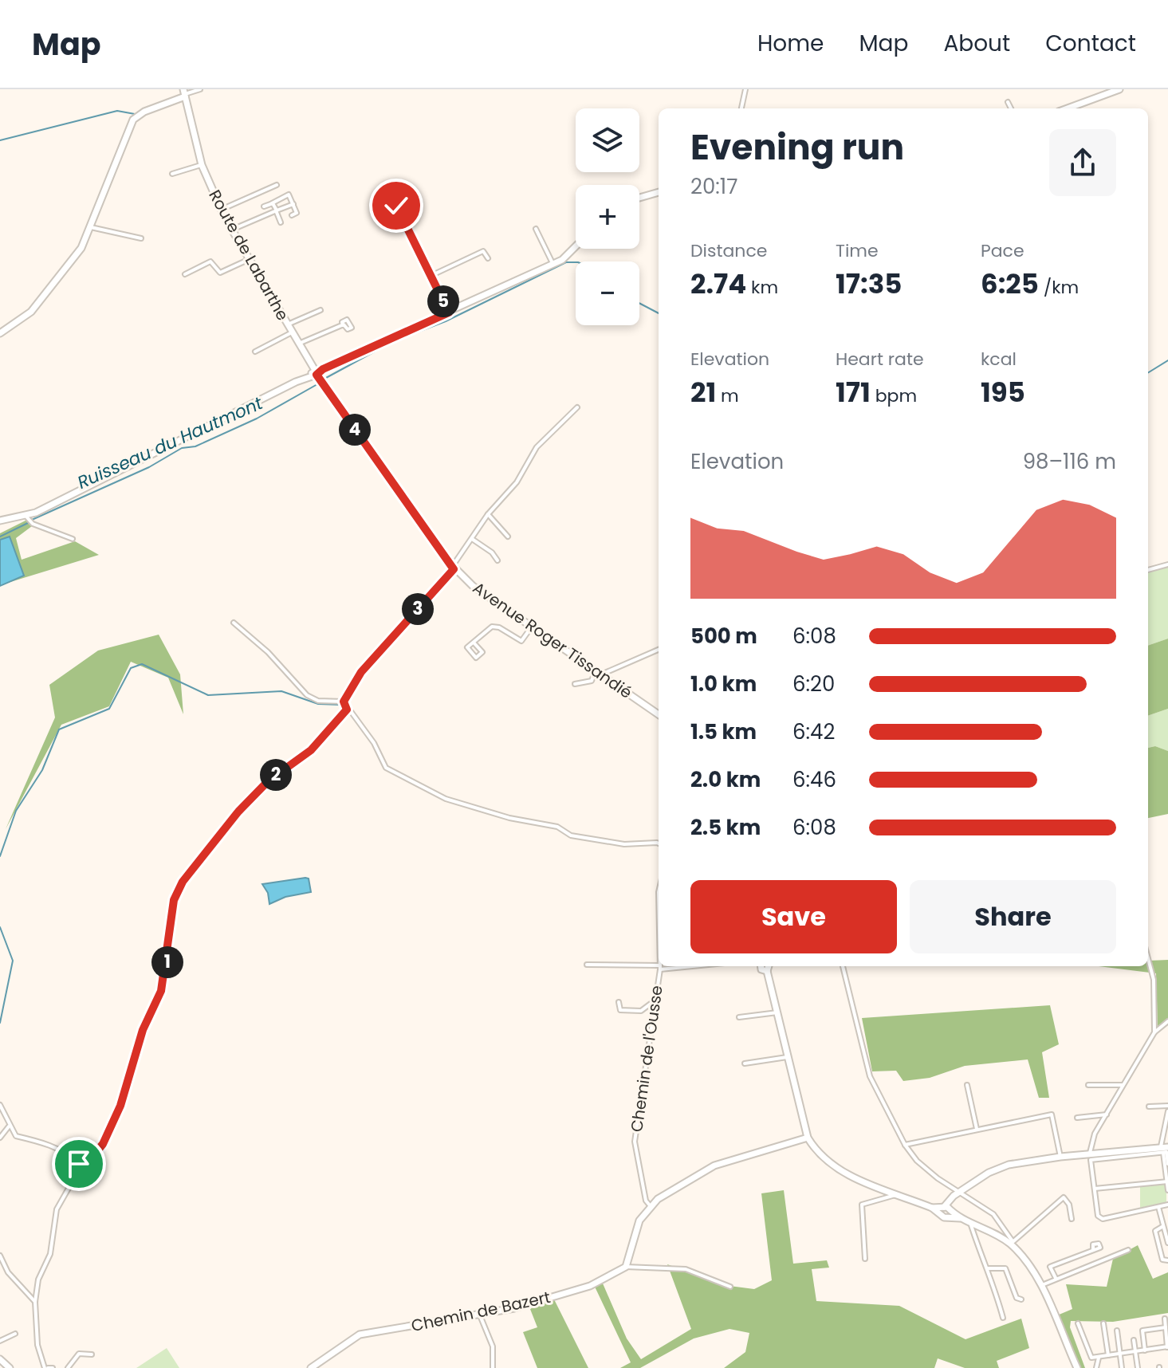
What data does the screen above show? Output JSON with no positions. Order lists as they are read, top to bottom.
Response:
{
  "streets": {
    "street": [
      "Route de Labarthe",
      "Avenue Roger Tissandié",
      "Chemin de l'Ousse",
      "Chemin de Bazert"
    ]
  },
  "crossings": [
    ["Route de Labarthe", "Avenue Roger Tissandié"]
  ],
  "water": ["Ruisseau du Hautmont"],
  "page": {
    "header": "Map",
    "nav": [
      "Home",
      "Map",
      "About",
      "Contact"
    ],
    "map_buttons": ["+", "−"],
    "heading": ["Evening run", "20:17"],
    "stats": [
      ["Distance", "2.74 km"],
      ["Time", "17:35"],
      ["Pace", "6:25 /km"],
      ["Elevation", "21 m"],
      ["Heart rate", "171 bpm"],
      ["kcal", "195"]
    ],
    "pins": [
      "5",
      "4",
      "3",
      "2",
      "1"
    ],
    "chart": ["Elevation", "98–116 m"],
    "list": [
      {
        "name": "500 m",
        "note": "6:08"
      },
      {
        "name": "1.0 km",
        "note": "6:20"
      },
      {
        "name": "1.5 km",
        "note": "6:42"
      },
      {
        "name": "2.0 km",
        "note": "6:46"
      },
      {
        "name": "2.5 km",
        "note": "6:08"
      }
    ],
    "buttons": ["Save", "Share"]
  }
}
